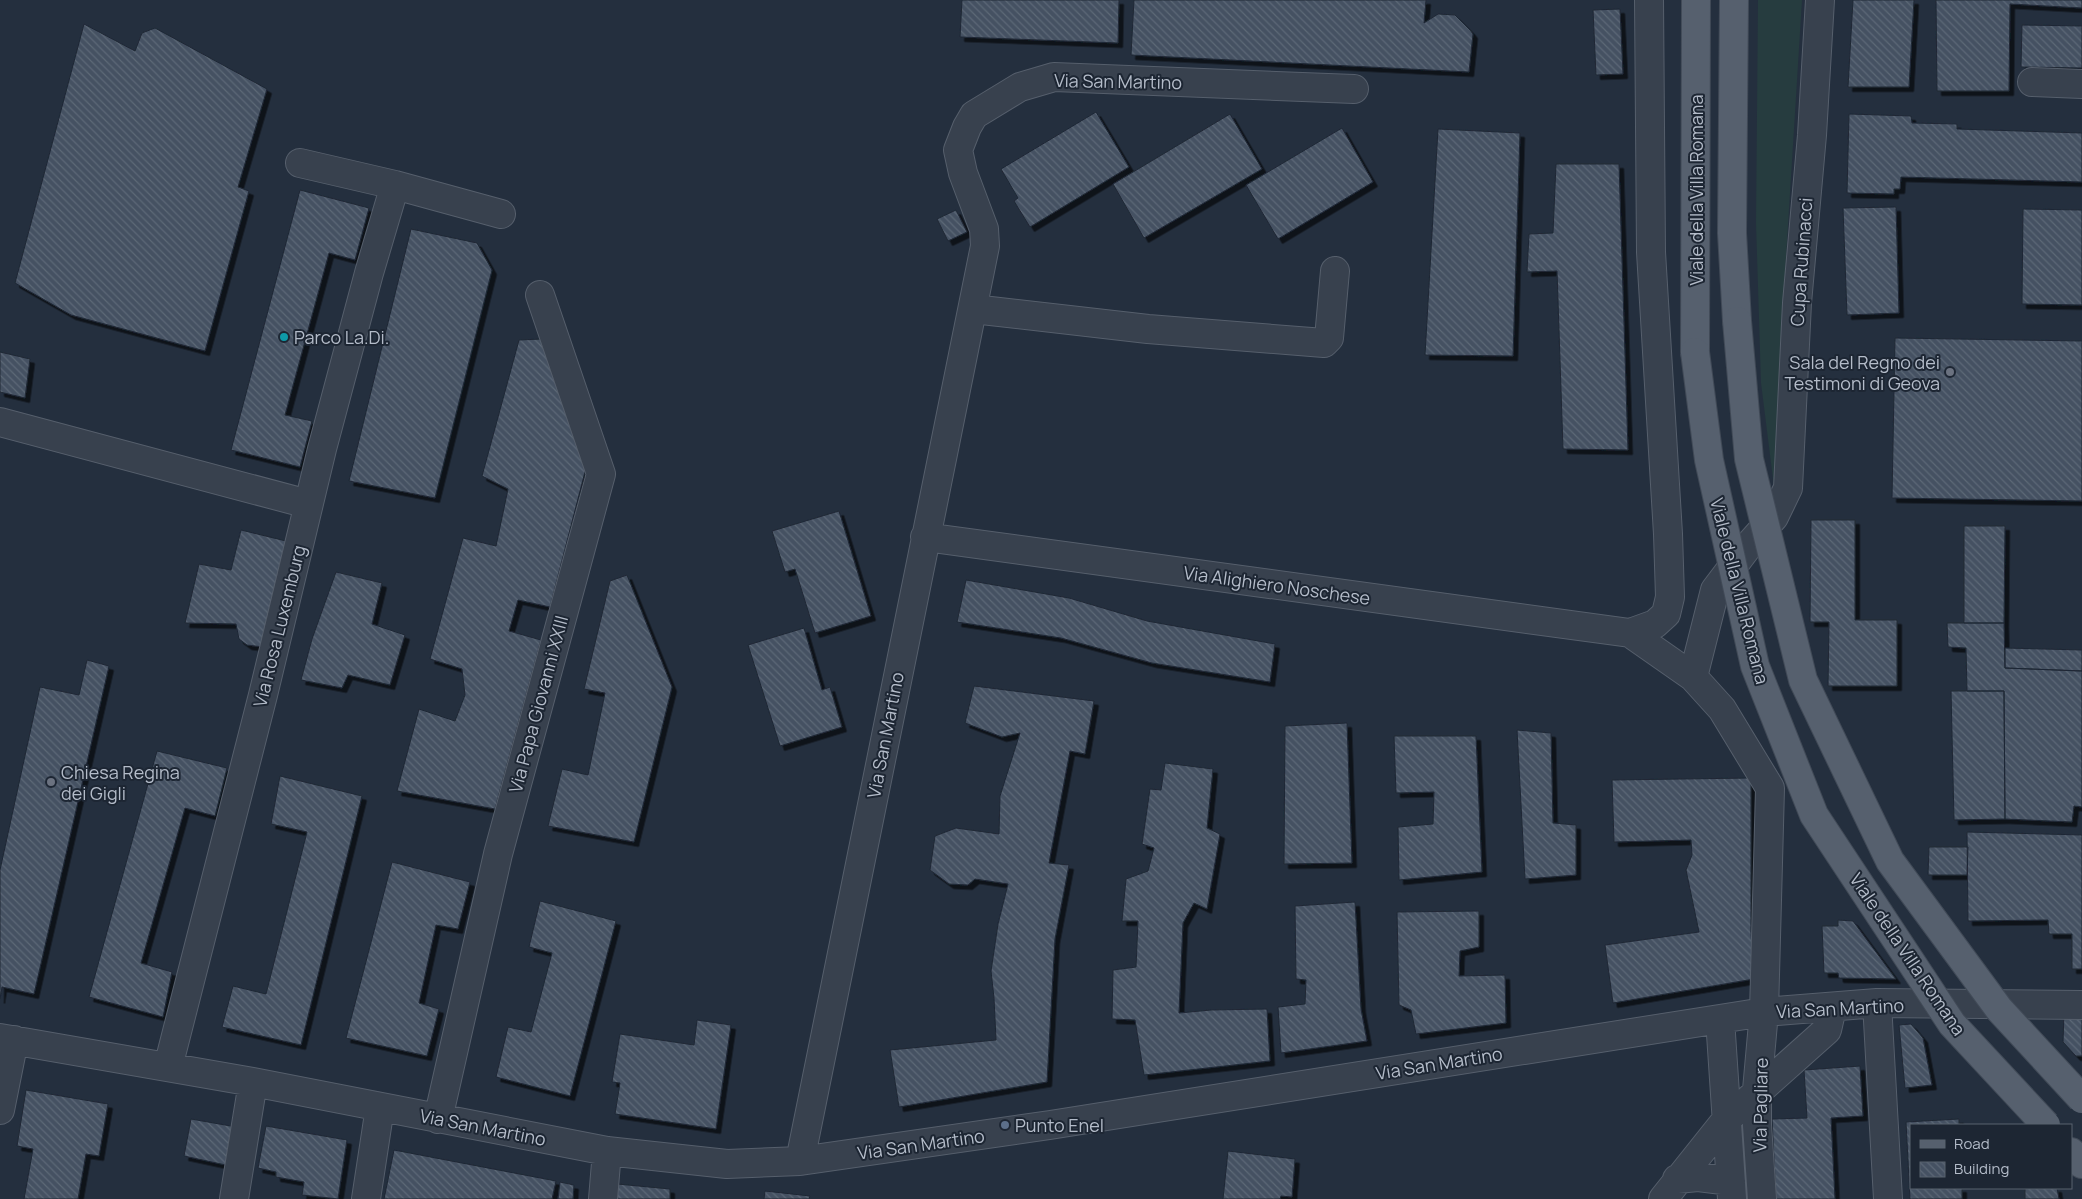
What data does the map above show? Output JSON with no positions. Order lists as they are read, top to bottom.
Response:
{
  "streets": {
    "main road": ["Viale della Villa Romana"],
    "street": [
      "Via San Martino",
      "Cupa Rubinacci",
      "Via Alighiero Noschese",
      "Via Rosa Luxemburg",
      "Via Papa Giovanni XXIII",
      "Via Pagliare"
    ]
  },
  "crossings": [
    ["Via San Martino", "Via Alighiero Noschese"],
    ["Via San Martino", "Via Rosa Luxemburg"],
    ["Via San Martino", "Via Papa Giovanni XXIII"],
    ["Via San Martino", "Via Pagliare"],
    ["Cupa Rubinacci", "Via Pagliare"],
    ["Via Alighiero Noschese", "Via Pagliare"]
  ],
  "places": [
    "Parco La.Di.",
    "Sala del Regno dei Testimoni di Geova",
    "Chiesa Regina dei Gigli",
    "Punto Enel"
  ],
  "legend": ["Road", "Building"]
}
